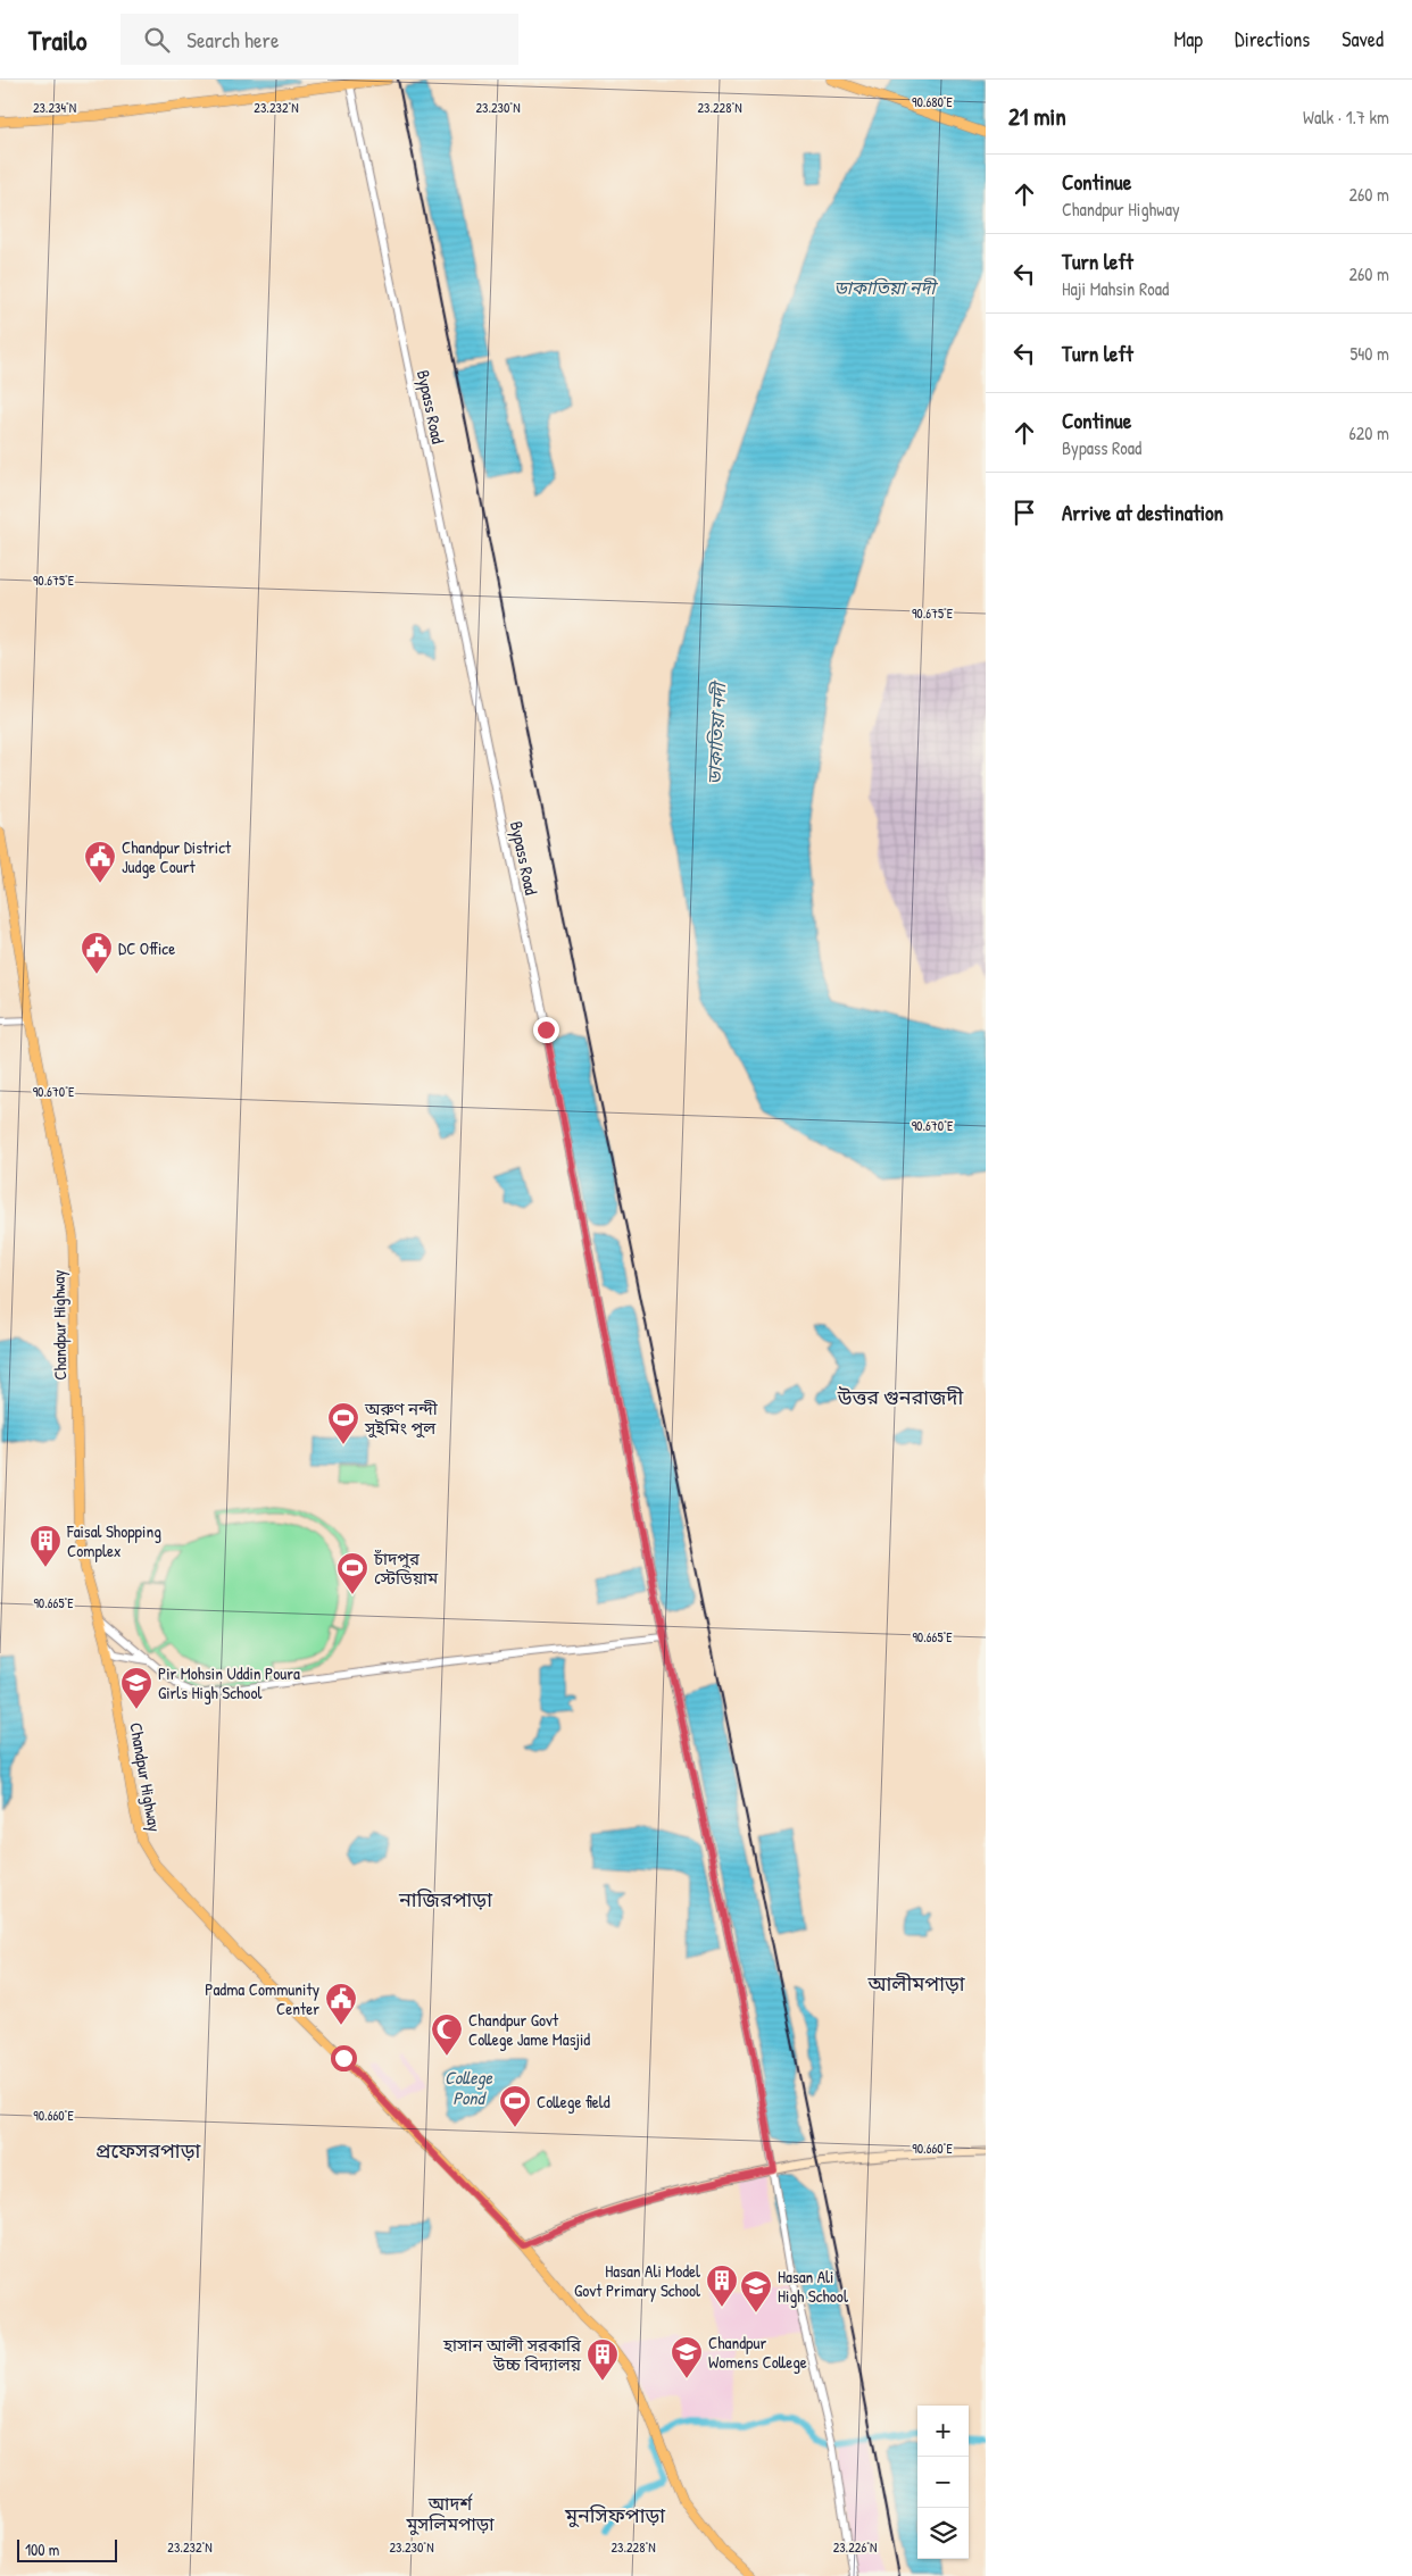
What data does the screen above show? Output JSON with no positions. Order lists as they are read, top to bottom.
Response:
{
  "streets": {
    "main road": ["Chandpur Highway"],
    "street": ["Bypass Road"]
  },
  "districts": [
    "উত্তর গুনরাজদী",
    "নাজিরপাড়া",
    "আলীমপাড়া",
    "প্রফেসরপাড়া",
    "আদর্শ মুসলিমপাড়া",
    "মুনসিফপাড়া"
  ],
  "water": ["ডাকাতিয়া নদী", "College Pond"],
  "places": {
    "public building": ["Chandpur District Judge Court", "DC Office", "Padma Community Center"],
    "sports": ["অরুণ নন্দী সুইমিং পুল", "চাঁদপুর স্টেডিয়াম", "College field"],
    "building": ["Faisal Shopping Complex", "Hasan Ali Model Govt Primary School", "হাসান আলী সরকারি উচ্চ বিদ্যালয়"],
    "school or university": ["Pir Mohsin Uddin Poura Girls High School", "Hasan Ali High School", "Chandpur Womens College"],
    "mosque": ["Chandpur Govt College Jame Masjid"]
  },
  "scale_bar": "100 m",
  "page": {
    "header": "Trailo",
    "search": "Search here",
    "nav": ["Map", "Directions", "Saved"],
    "heading": ["21 min", "Walk · 1.7 km"],
    "list": [
      ["Continue", "Chandpur Highway", "260 m"],
      ["Turn left", "Haji Mahsin Road", "260 m"],
      ["Turn left", "540 m"],
      ["Continue", "Bypass Road", "620 m"],
      "Arrive at destination"
    ],
    "map_buttons": ["+", "−"],
    "scale": "100 m"
  },
  "coordinates": [
    "90.680°E",
    "23.234°N",
    "23.232°N",
    "23.230°N",
    "23.228°N",
    "90.675°E",
    "90.670°E",
    "90.665°E",
    "90.660°E",
    "23.226°N"
  ]
}
